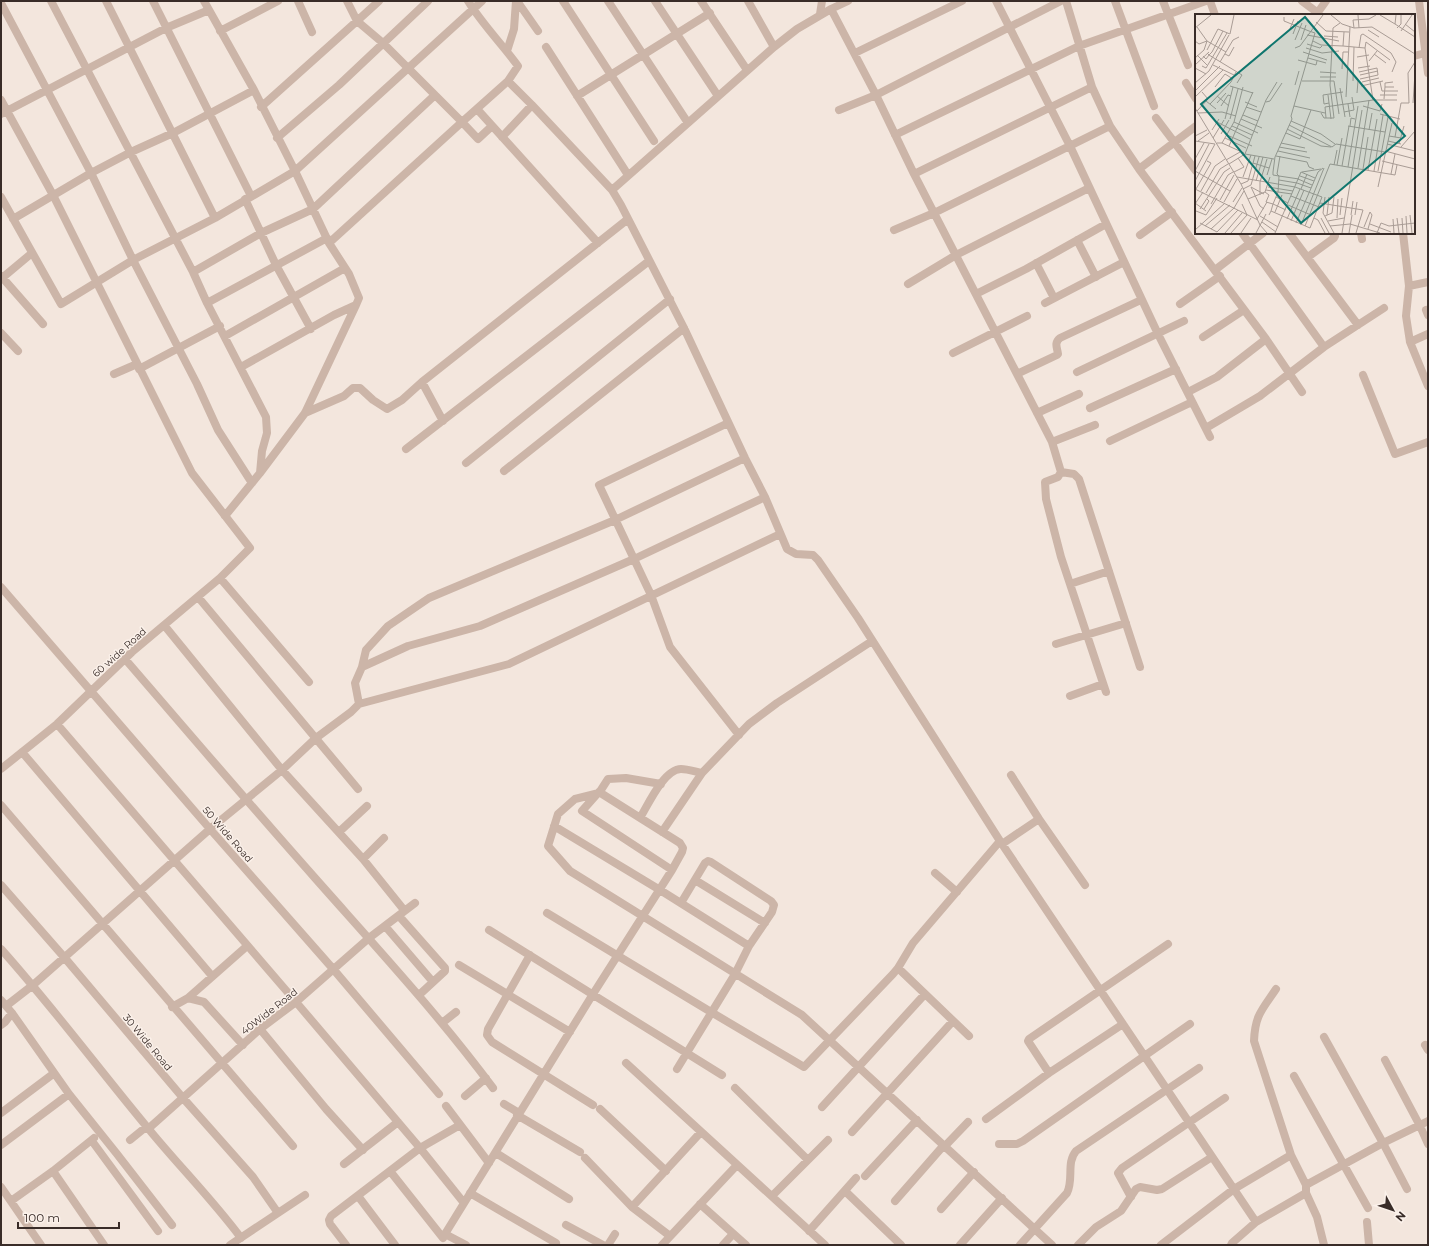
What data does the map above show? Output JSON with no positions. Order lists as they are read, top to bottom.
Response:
{
  "streets": {
    "street": [
      "60 wide Road",
      "50 Wide Road",
      "40Wide Road",
      "30 Wide Road"
    ]
  },
  "crossings": [
    ["60 wide Road", "50 Wide Road"],
    ["50 Wide Road", "40Wide Road"],
    ["40Wide Road", "30 Wide Road"]
  ],
  "scale_bar": "100 m",
  "north": "bottom right"
}
